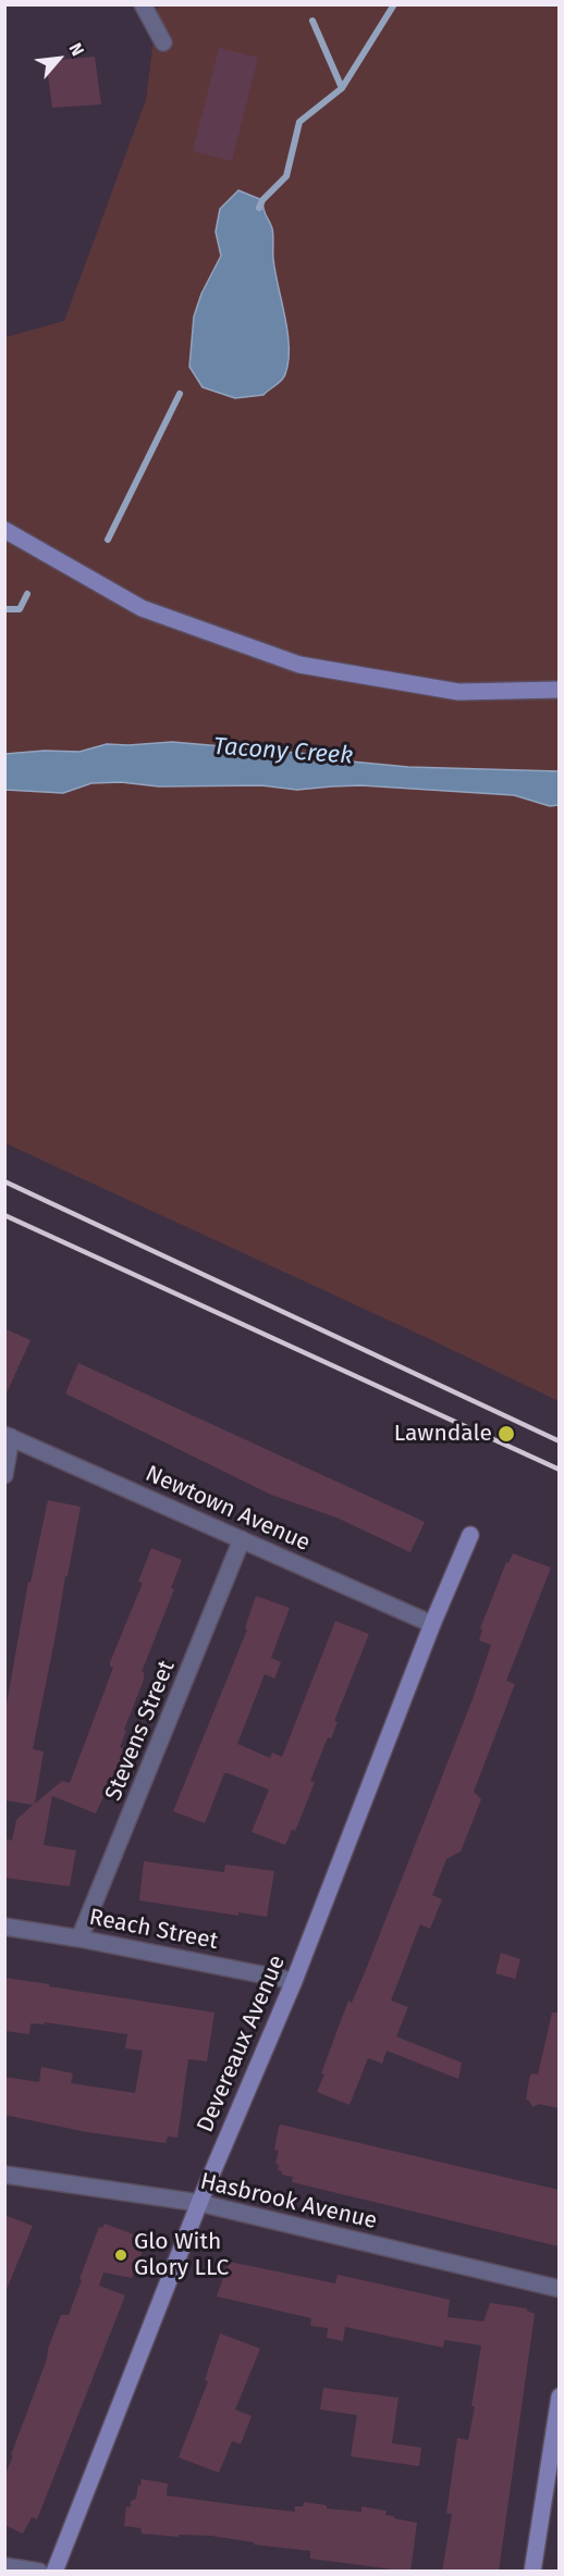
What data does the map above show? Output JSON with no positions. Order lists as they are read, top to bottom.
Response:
{
  "streets": {
    "street": [
      "Newtown Avenue",
      "Stevens Street",
      "Reach Street",
      "Devereaux Avenue",
      "Hasbrook Avenue"
    ]
  },
  "crossings": [
    ["Newtown Avenue", "Stevens Street"],
    ["Newtown Avenue", "Devereaux Avenue"],
    ["Stevens Street", "Reach Street"],
    ["Reach Street", "Devereaux Avenue"],
    ["Devereaux Avenue", "Hasbrook Avenue"]
  ],
  "water": ["Tacony Creek"],
  "places": ["Lawndale", "Glo With Glory LLC"],
  "north": "top right"
}
